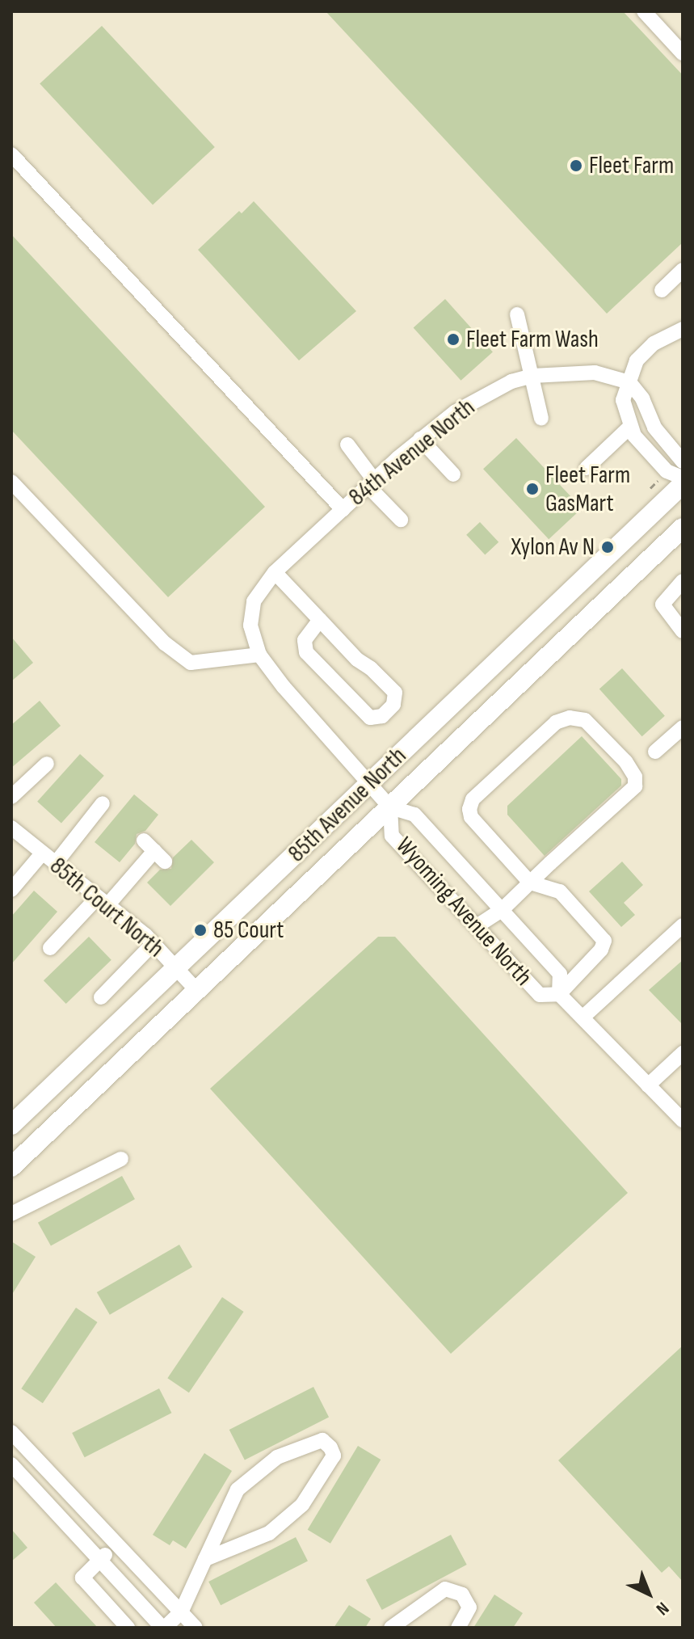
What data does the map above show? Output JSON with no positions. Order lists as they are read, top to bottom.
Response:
{
  "streets": {
    "main road": ["85th Avenue North"],
    "street": ["84th Avenue North", "85th Court North", "Wyoming Avenue North"]
  },
  "crossings": [
    ["84th Avenue North", "Wyoming Avenue North"],
    ["85th Avenue North", "85th Court North"],
    ["85th Avenue North", "Wyoming Avenue North"]
  ],
  "places": [
    "Fleet Farm",
    "Fleet Farm Wash",
    "Fleet Farm GasMart",
    "Xylon Av N",
    "85 Court"
  ],
  "north": "bottom right"
}
